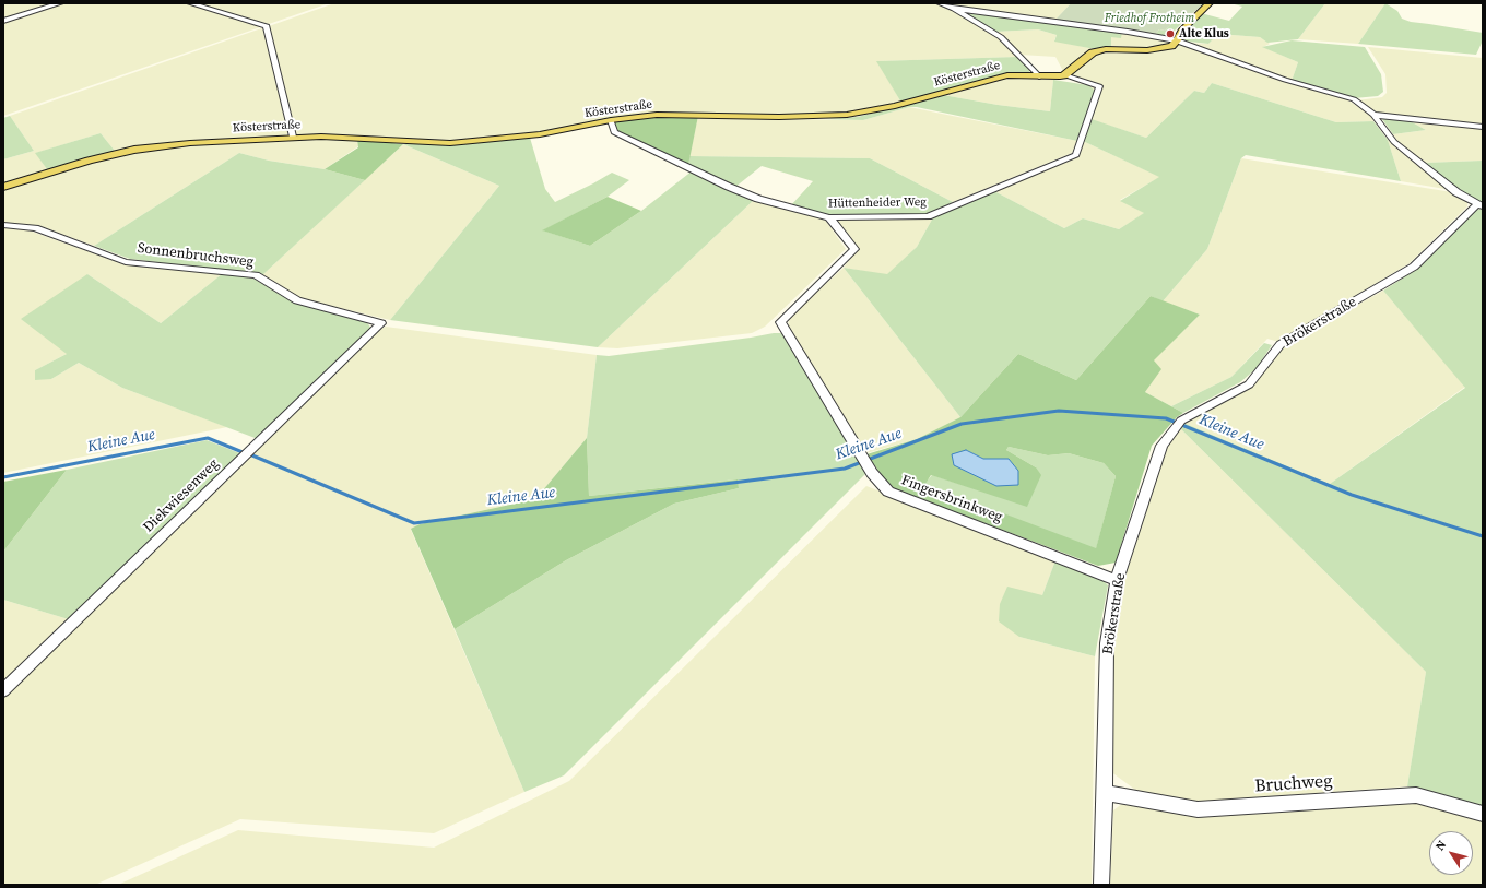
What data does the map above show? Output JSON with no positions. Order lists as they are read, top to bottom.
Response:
{
  "streets": {
    "main road": ["Kösterstraße"],
    "street": [
      "Hüttenheider Weg",
      "Sonnenbruchsweg",
      "Brökerstraße",
      "Diekwiesenweg",
      "Fingersbrinkweg",
      "Bruchweg"
    ]
  },
  "crossings": [
    ["Kösterstraße", "Hüttenheider Weg"],
    ["Hüttenheider Weg", "Fingersbrinkweg"],
    ["Sonnenbruchsweg", "Diekwiesenweg"],
    ["Brökerstraße", "Fingersbrinkweg"],
    ["Brökerstraße", "Bruchweg"]
  ],
  "water": ["Kleine Aue"],
  "parks": ["Friedhof Frotheim"],
  "places": ["Alte Klus"],
  "north": "top left"
}
